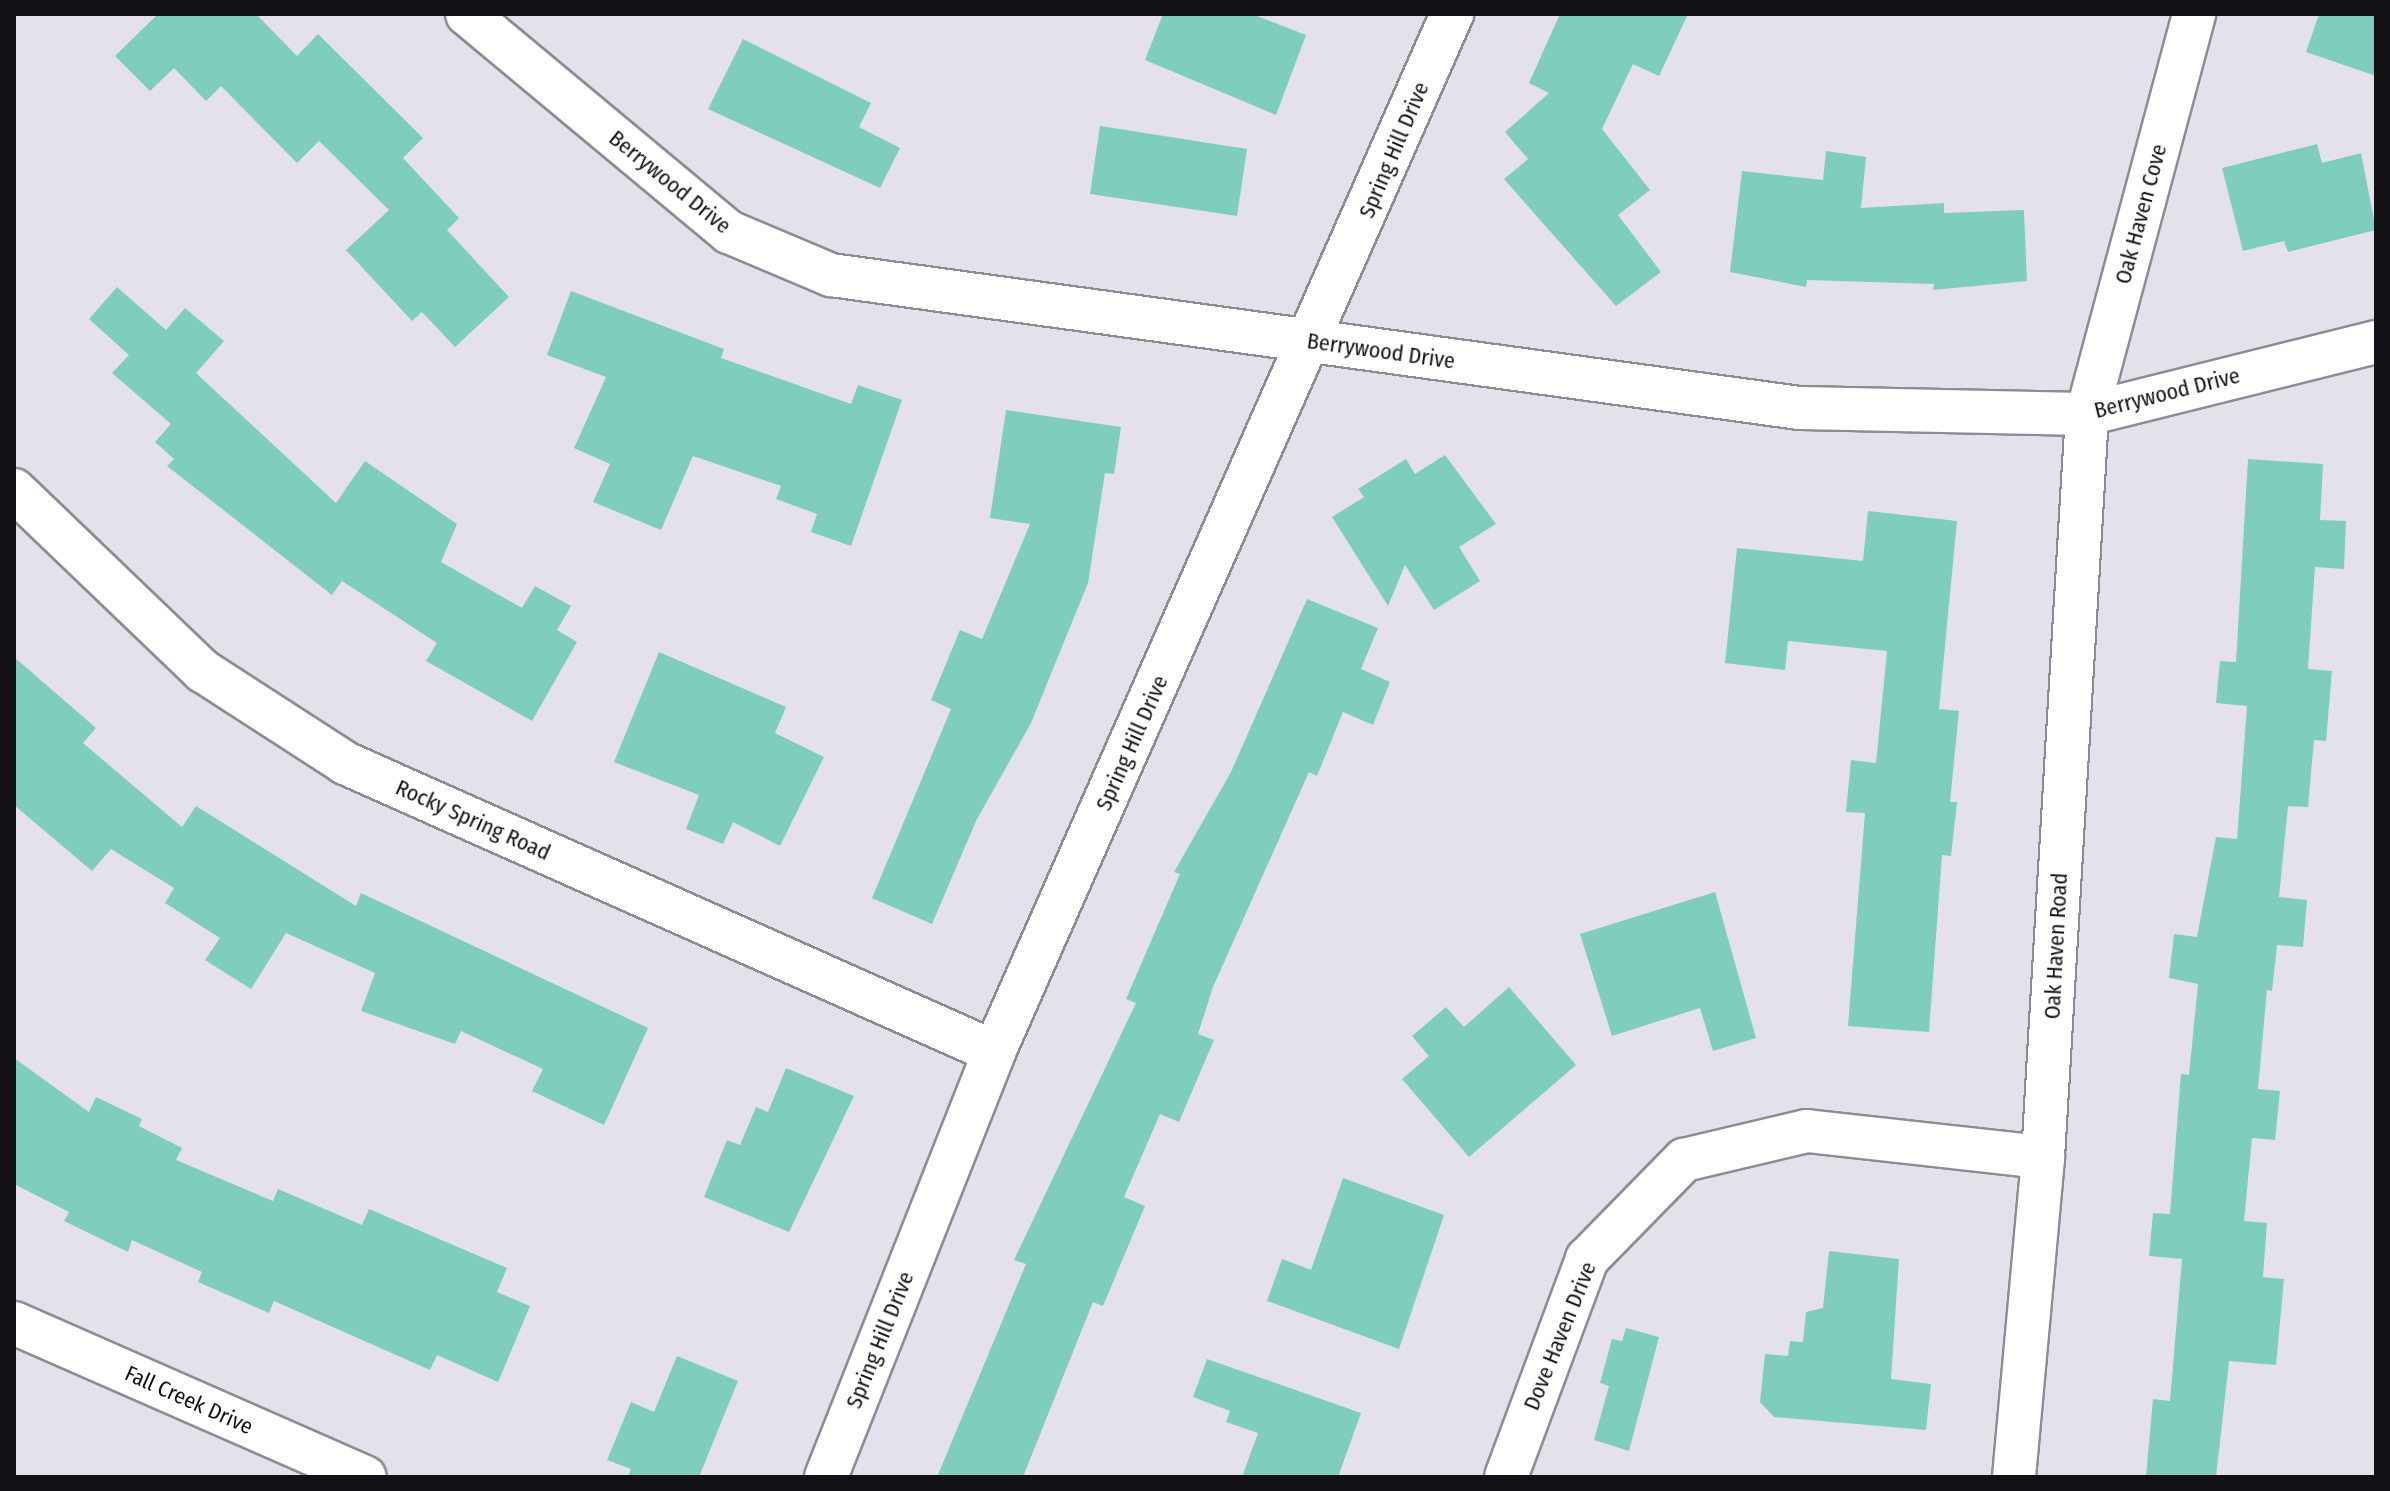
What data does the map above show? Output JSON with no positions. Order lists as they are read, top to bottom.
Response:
{
  "streets": {
    "street": [
      "Spring Hill Drive",
      "Berrywood Drive",
      "Oak Haven Cove",
      "Rocky Spring Road",
      "Oak Haven Road",
      "Dove Haven Drive",
      "Fall Creek Drive"
    ]
  },
  "crossings": [
    ["Spring Hill Drive", "Berrywood Drive"],
    ["Spring Hill Drive", "Rocky Spring Road"],
    ["Berrywood Drive", "Oak Haven Cove"],
    ["Berrywood Drive", "Oak Haven Road"],
    ["Oak Haven Cove", "Oak Haven Road"],
    ["Oak Haven Road", "Dove Haven Drive"]
  ]
}
